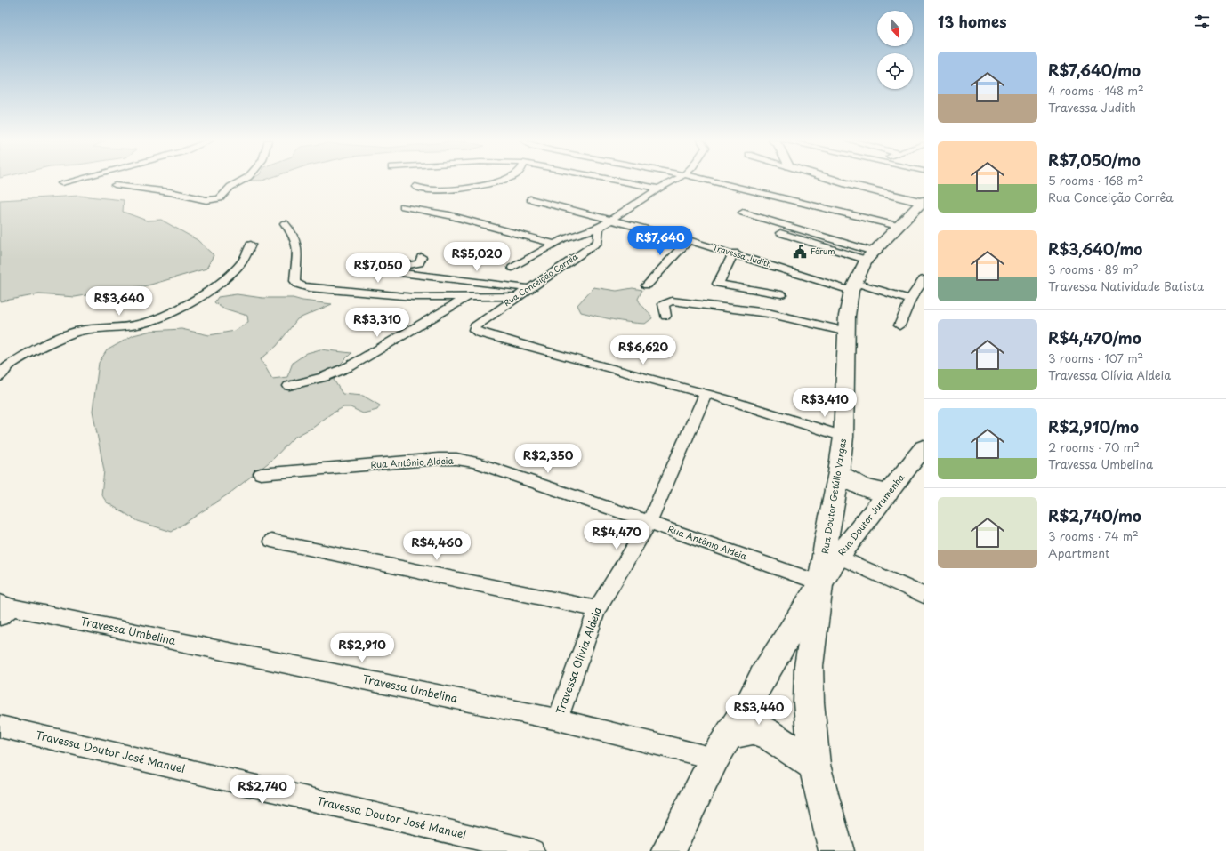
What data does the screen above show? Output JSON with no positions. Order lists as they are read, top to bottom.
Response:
{
  "streets": {
    "main road": ["Rua Doutor Getúlio Vargas", "Rua Doutor Jurumenha"],
    "street": [
      "Travessa Judith",
      "Rua Conceição Corrêa",
      "Rua Antônio Aldeia",
      "Travessa Umbelina",
      "Travessa Olívia Aldeia",
      "Travessa Doutor José Manuel"
    ]
  },
  "crossings": [
    ["Travessa Judith", "Rua Doutor Getúlio Vargas"],
    ["Rua Conceição Corrêa", "Travessa Olívia Aldeia"],
    ["Rua Antônio Aldeia", "Rua Doutor Getúlio Vargas"],
    ["Rua Antônio Aldeia", "Rua Doutor Jurumenha"],
    ["Rua Antônio Aldeia", "Travessa Olívia Aldeia"],
    ["Rua Doutor Getúlio Vargas", "Rua Doutor Jurumenha"],
    ["Rua Doutor Jurumenha", "Travessa Umbelina"],
    ["Travessa Umbelina", "Travessa Olívia Aldeia"]
  ],
  "places": {
    "public building": ["Fórum"]
  },
  "north": "bottom",
  "page": {
    "heading": "13 homes",
    "list": [
      {
        "name": "R$7,640/mo",
        "note": "4 rooms · 148 m² · Travessa Judith"
      },
      {
        "name": "R$7,050/mo",
        "note": "5 rooms · 168 m² · Rua Conceição Corrêa"
      },
      {
        "name": "R$3,640/mo",
        "note": "3 rooms · 89 m² · Travessa Natividade Batista"
      },
      {
        "name": "R$4,470/mo",
        "note": "3 rooms · 107 m² · Travessa Olívia Aldeia"
      },
      {
        "name": "R$2,910/mo",
        "note": "2 rooms · 70 m² · Travessa Umbelina"
      },
      {
        "name": "R$2,740/mo",
        "note": "3 rooms · 74 m² · Apartment"
      }
    ],
    "price": [
      "R$7,640",
      "R$5,020",
      "R$7,050",
      "R$3,640",
      "R$3,310",
      "R$6,620",
      "R$3,410",
      "R$2,350",
      "R$4,470",
      "R$4,460",
      "R$2,910",
      "R$3,440",
      "R$2,740"
    ]
  }
}
